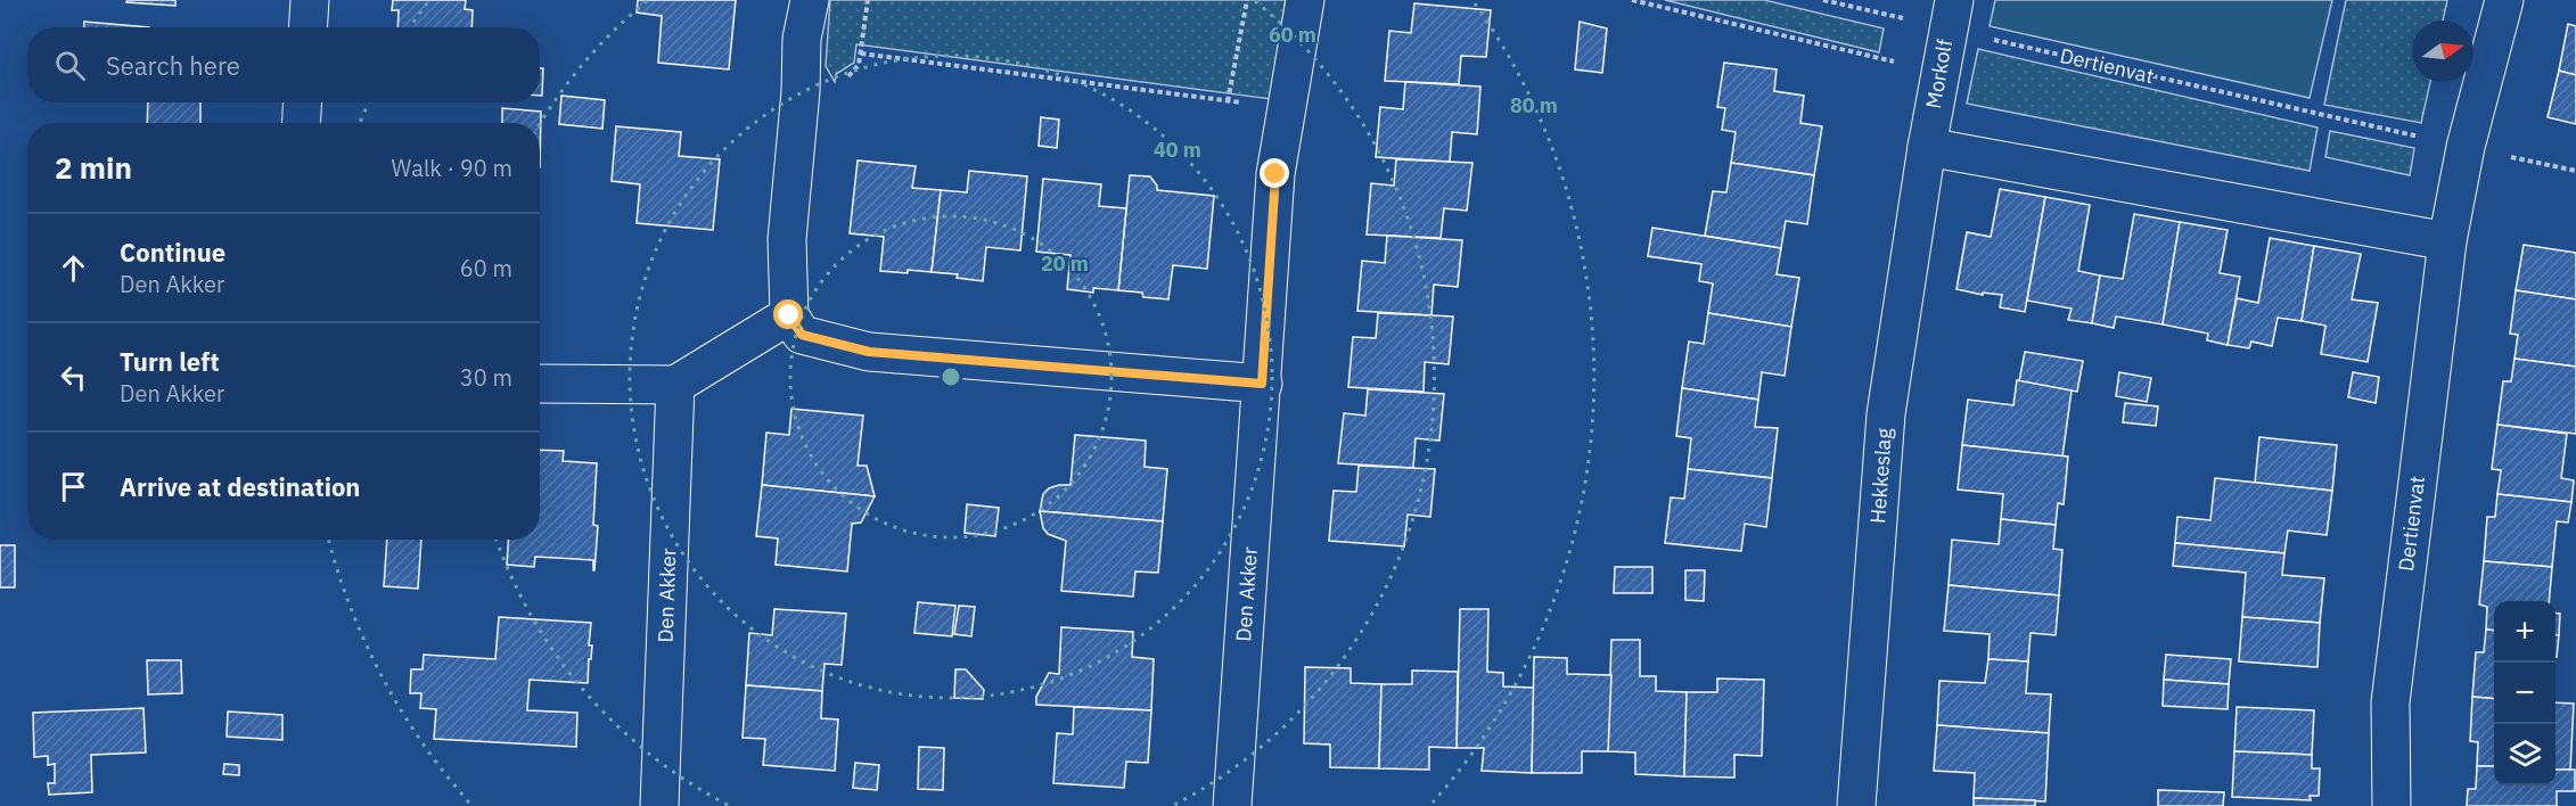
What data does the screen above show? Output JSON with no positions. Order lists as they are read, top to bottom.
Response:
{
  "streets": {
    "street": [
      "Dertienvat",
      "Morkolf",
      "Hekkeslag",
      "Den Akker"
    ]
  },
  "crossings": [
    ["Dertienvat", "Morkolf"],
    ["Morkolf", "Hekkeslag"]
  ],
  "north": "right",
  "page": {
    "search": "Search here",
    "heading": ["2 min", "Walk · 90 m"],
    "list": [
      ["Continue", "Den Akker", "60 m"],
      ["Turn left", "Den Akker", "30 m"],
      "Arrive at destination"
    ],
    "map_buttons": ["+", "−"]
  },
  "rings": [
    "60 m",
    "80 m",
    "40 m",
    "20 m"
  ]
}
